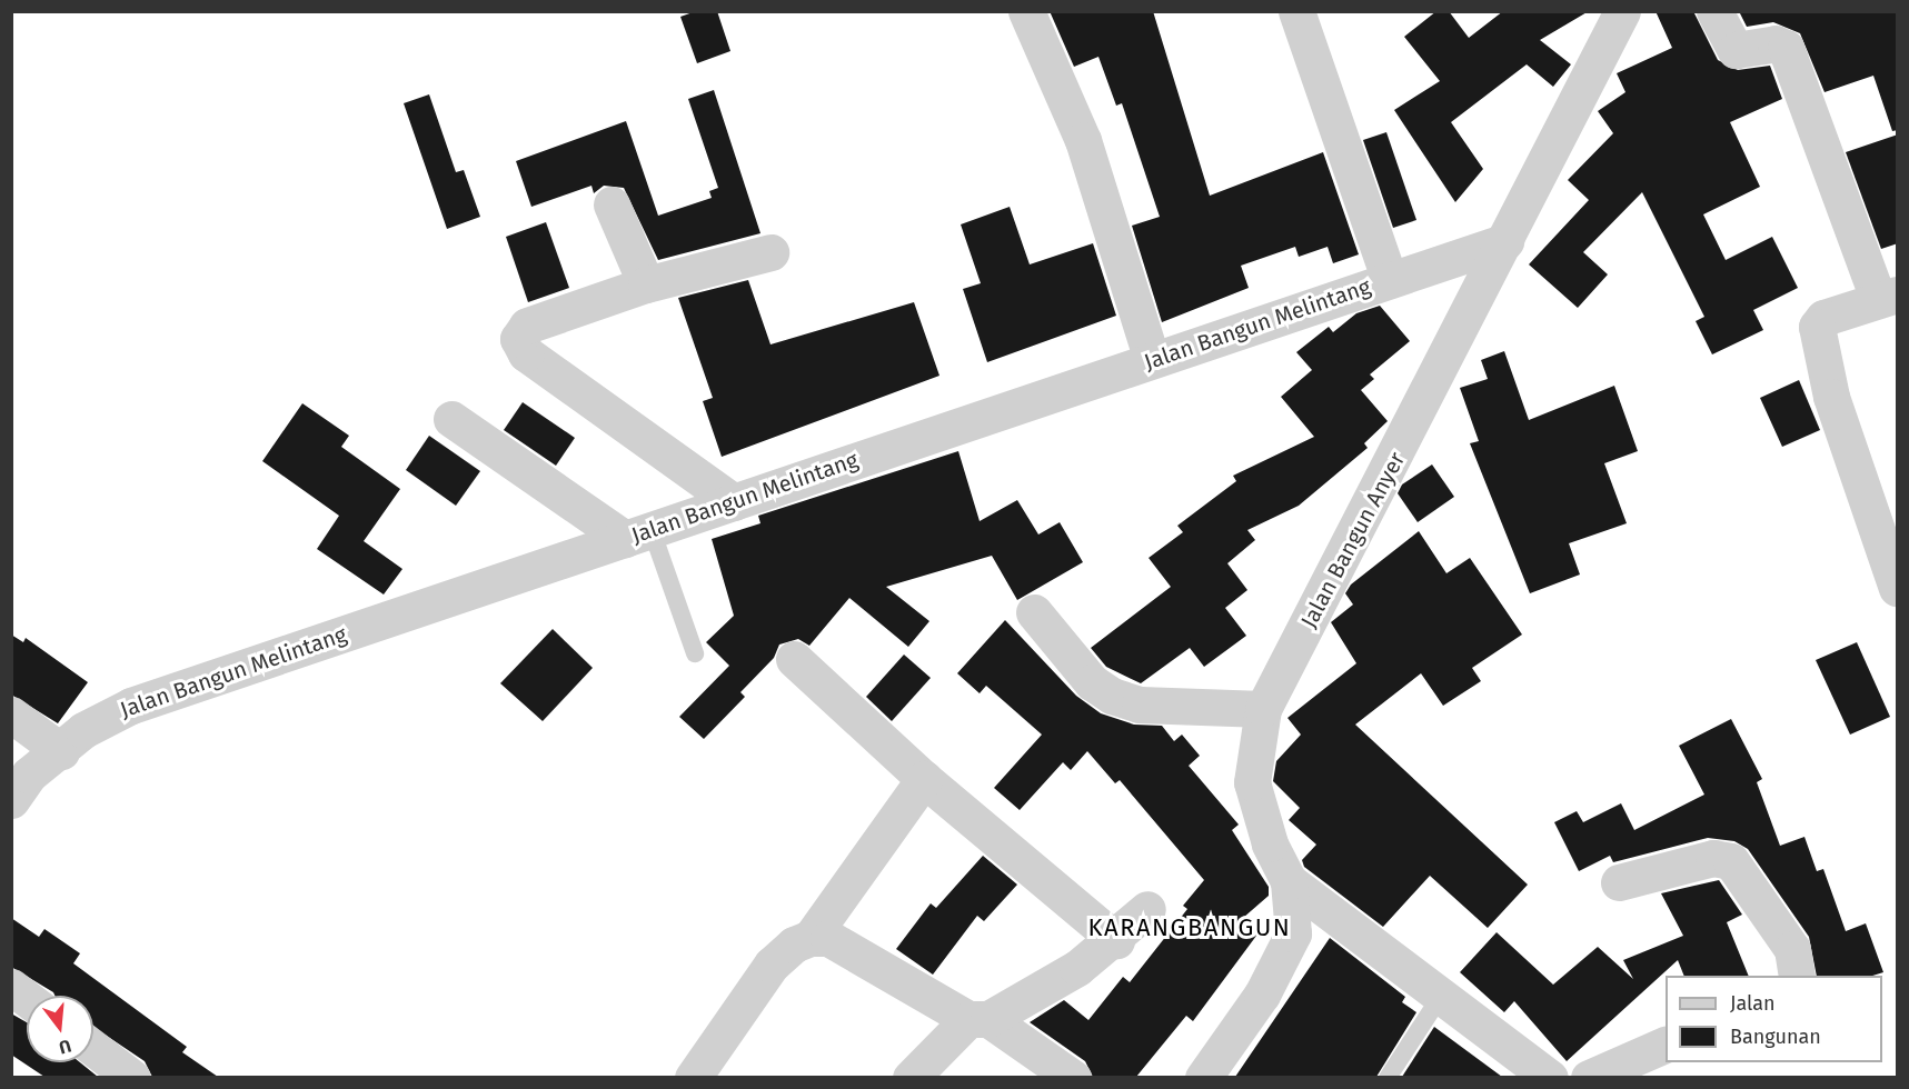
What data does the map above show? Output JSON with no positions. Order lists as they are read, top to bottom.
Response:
{
  "streets": {
    "street": ["Jalan Bangun Melintang", "Jalan Bangun Anyer"]
  },
  "crossings": [
    ["Jalan Bangun Melintang", "Jalan Bangun Anyer"]
  ],
  "districts": ["KARANGBANGUN"],
  "legend": ["Jalan", "Bangunan"],
  "north": "bottom"
}
